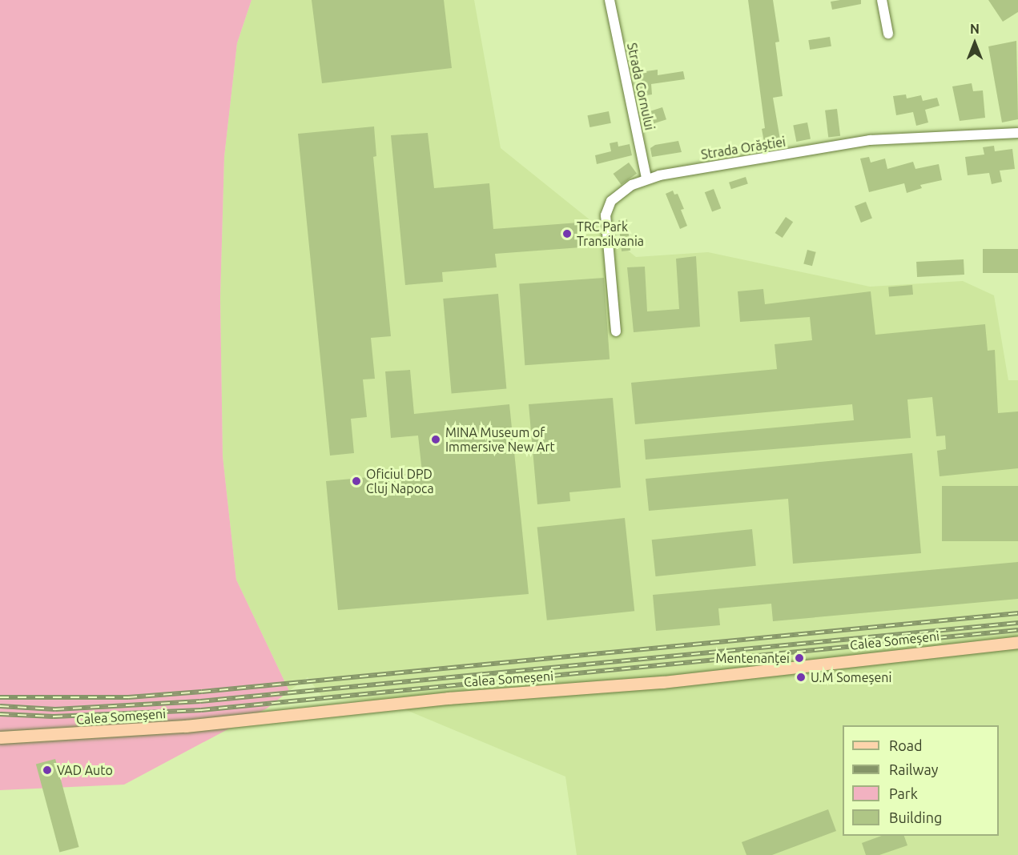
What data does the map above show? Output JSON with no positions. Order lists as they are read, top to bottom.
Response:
{
  "streets": {
    "main road": ["Calea Someșeni"],
    "street": ["Strada Cornului", "Strada Orăștiei"]
  },
  "crossings": [
    ["Strada Cornului", "Strada Orăștiei"]
  ],
  "places": [
    "TRC Park Transilvania",
    "MINA Museum of Immersive New Art",
    "Oficiul DPD Cluj Napoca",
    "Mentenanței",
    "U.M Someșeni",
    "VAD Auto"
  ],
  "legend": [
    "Road",
    "Railway",
    "Park",
    "Building"
  ],
  "north": "top"
}
